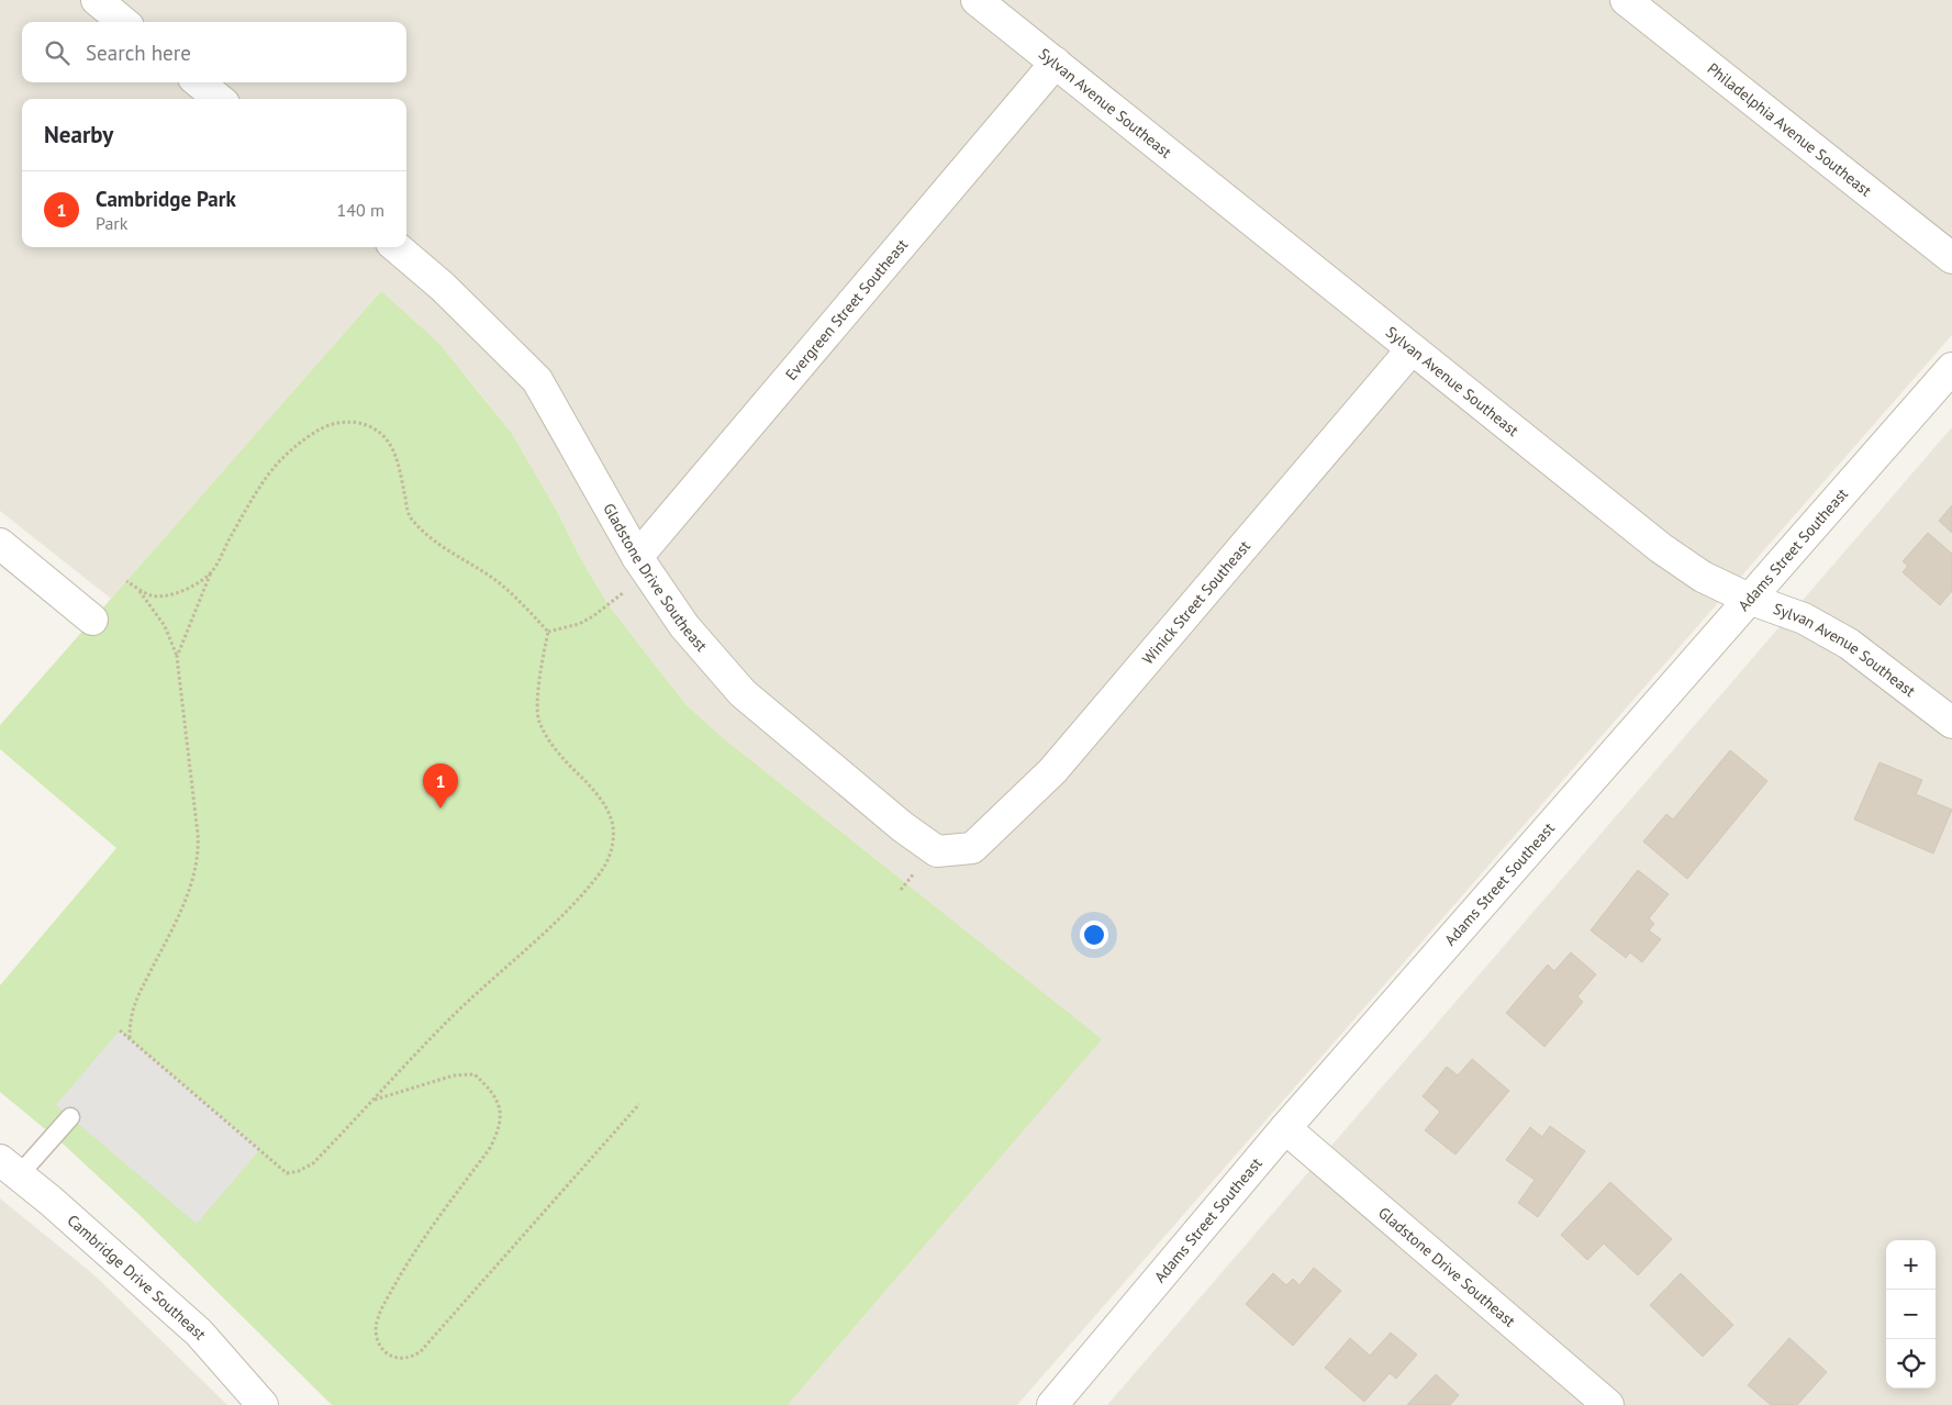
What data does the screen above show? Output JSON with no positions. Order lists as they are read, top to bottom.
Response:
{
  "streets": {
    "street": [
      "Sylvan Avenue Southeast",
      "Philadelphia Avenue Southeast",
      "Evergreen Street Southeast",
      "Adams Street Southeast",
      "Gladstone Drive Southeast",
      "Winick Street Southeast",
      "Cambridge Drive Southeast"
    ]
  },
  "crossings": [
    ["Sylvan Avenue Southeast", "Evergreen Street Southeast"],
    ["Sylvan Avenue Southeast", "Adams Street Southeast"],
    ["Sylvan Avenue Southeast", "Winick Street Southeast"],
    ["Evergreen Street Southeast", "Gladstone Drive Southeast"],
    ["Adams Street Southeast", "Gladstone Drive Southeast"],
    ["Gladstone Drive Southeast", "Winick Street Southeast"]
  ],
  "page": {
    "search": "Search here",
    "heading": "Nearby",
    "list": [
      {
        "mark": "1",
        "name": "Cambridge Park",
        "note": "Park",
        "value": "140 m"
      }
    ],
    "pins": "1",
    "map_buttons": ["+", "−"]
  }
}
